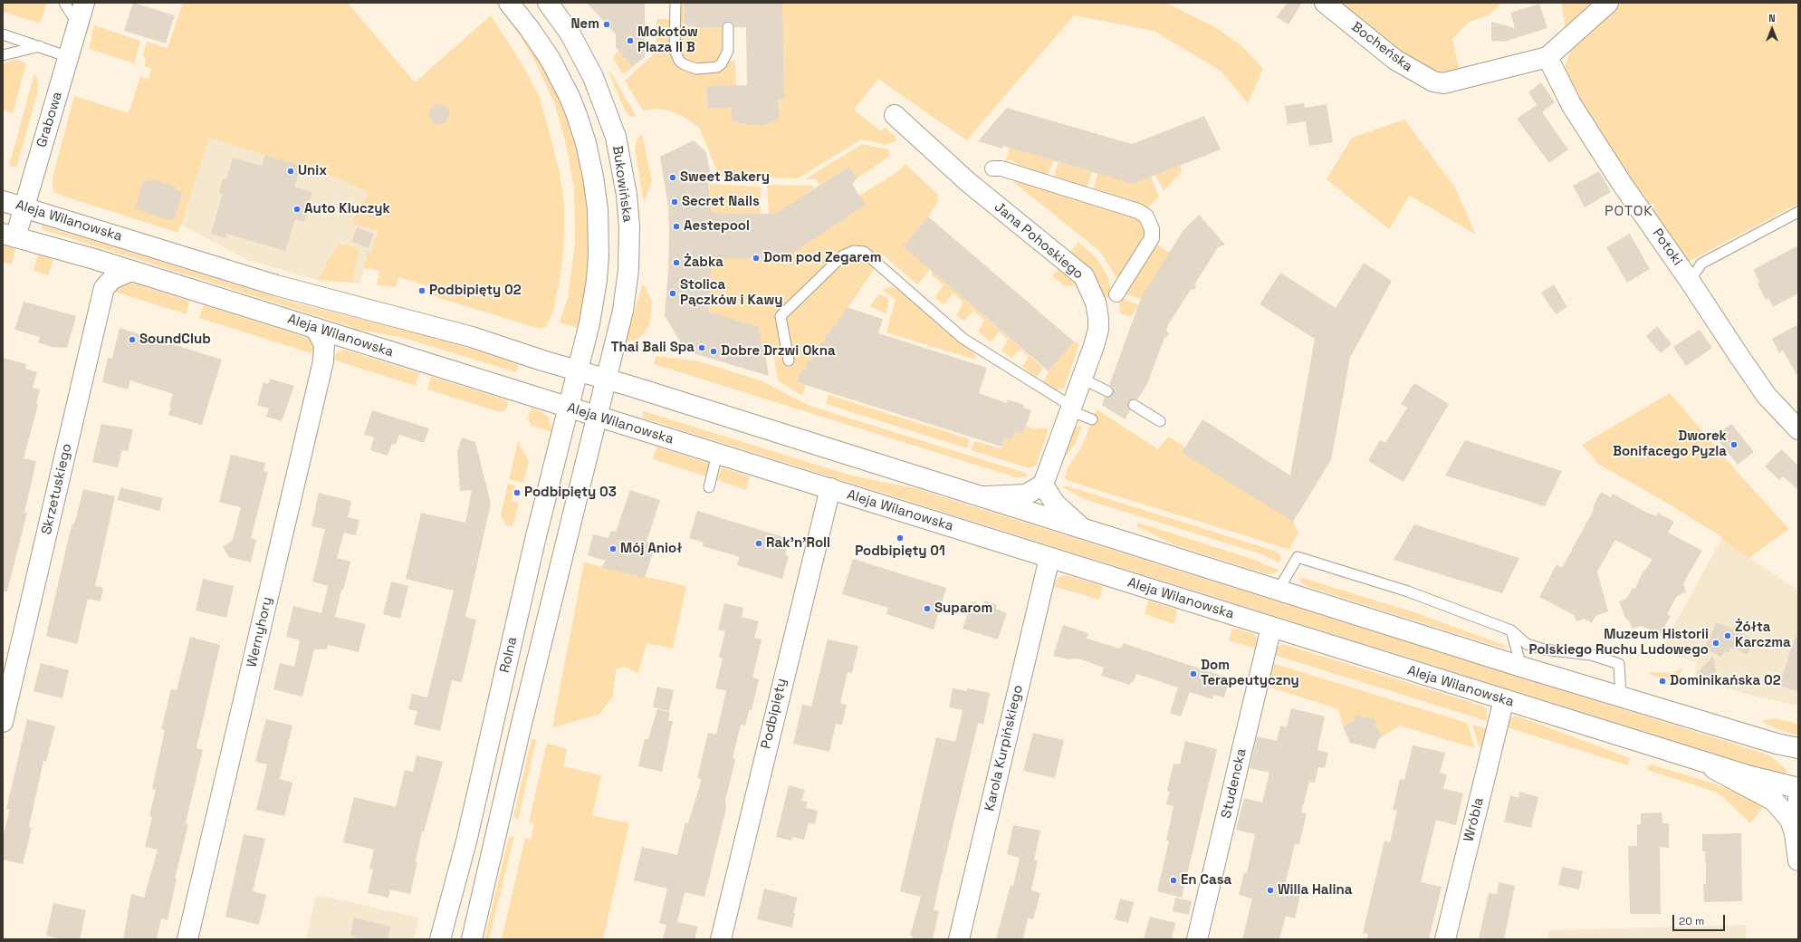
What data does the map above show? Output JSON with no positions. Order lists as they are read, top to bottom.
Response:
{
  "streets": {
    "street": [
      "Bocheńska",
      "Grabowa",
      "Bukowińska",
      "Aleja Wilanowska",
      "Jana Pohoskiego",
      "Potoki",
      "Skrzetuskiego",
      "Wernyhory",
      "Rolna",
      "Podbipięty",
      "Karola Kurpińskiego",
      "Studencka",
      "Wróbla"
    ]
  },
  "crossings": [
    ["Bocheńska", "Potoki"],
    ["Grabowa", "Aleja Wilanowska"],
    ["Bukowińska", "Aleja Wilanowska"],
    ["Bukowińska", "Rolna"],
    ["Aleja Wilanowska", "Skrzetuskiego"],
    ["Aleja Wilanowska", "Wernyhory"],
    ["Aleja Wilanowska", "Rolna"],
    ["Aleja Wilanowska", "Podbipięty"],
    ["Aleja Wilanowska", "Karola Kurpińskiego"],
    ["Aleja Wilanowska", "Studencka"],
    ["Aleja Wilanowska", "Wróbla"]
  ],
  "districts": ["POTOK"],
  "places": [
    "Nem",
    "Mokotów Plaza II B",
    "Unix",
    "Sweet Bakery",
    "Secret Nails",
    "Auto Kluczyk",
    "Aestepool",
    "Dom pod Zegarem",
    "Żabka",
    "Podbipięty 02",
    "Stolica Pączków i Kawy",
    "SoundClub",
    "Thai Bali Spa",
    "Dobre Drzwi Okna",
    "Dworek Bonifacego Pyzla",
    "Podbipięty 03",
    "Podbipięty 01",
    "Rak'n'Roll",
    "Mój Anioł",
    "Suparom",
    "Żółta Karczma",
    "Muzeum Historii Polskiego Ruchu Ludowego",
    "Dom Terapeutyczny",
    "Dominikańska 02",
    "En Casa",
    "Willa Halina"
  ],
  "scale_bar": "20 m",
  "north": "top"
}
